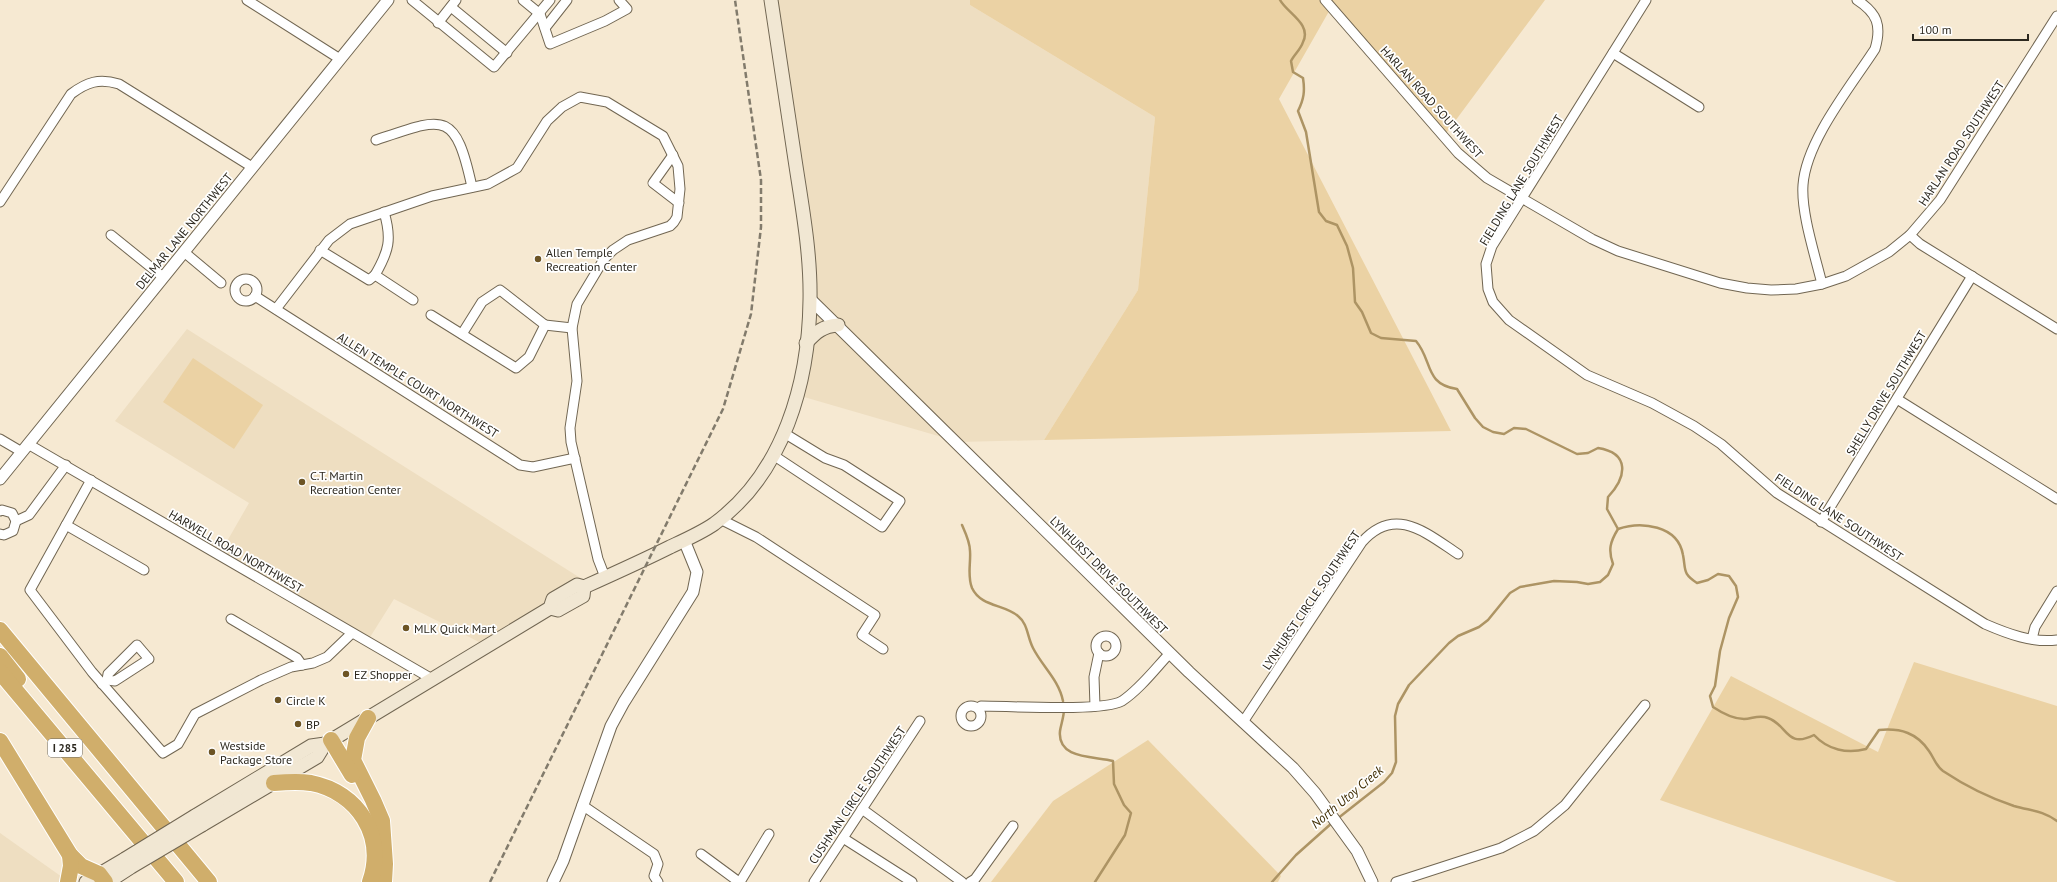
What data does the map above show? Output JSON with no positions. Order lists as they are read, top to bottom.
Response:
{
  "streets": {
    "highway": ["I 285"],
    "street": [
      "HARLAN ROAD SOUTHWEST",
      "FIELDING LANE SOUTHWEST",
      "DELMAR LANE NORTHWEST",
      "ALLEN TEMPLE COURT NORTHWEST",
      "SHELLY DRIVE SOUTHWEST",
      "HARWELL ROAD NORTHWEST",
      "LYNHURST DRIVE SOUTHWEST",
      "LYNHURST CIRCLE SOUTHWEST",
      "CUSHMAN CIRCLE SOUTHWEST"
    ]
  },
  "crossings": [
    ["HARLAN ROAD SOUTHWEST", "FIELDING LANE SOUTHWEST"],
    ["FIELDING LANE SOUTHWEST", "SHELLY DRIVE SOUTHWEST"],
    ["DELMAR LANE NORTHWEST", "HARWELL ROAD NORTHWEST"],
    ["LYNHURST DRIVE SOUTHWEST", "LYNHURST CIRCLE SOUTHWEST"]
  ],
  "water": ["North Utoy Creek"],
  "places": [
    "Allen Temple Recreation Center",
    "C.T. Martin Recreation Center",
    "MLK Quick Mart",
    "EZ Shopper",
    "Circle K",
    "BP",
    "Westside Package Store"
  ],
  "scale_bar": "100 m"
}
